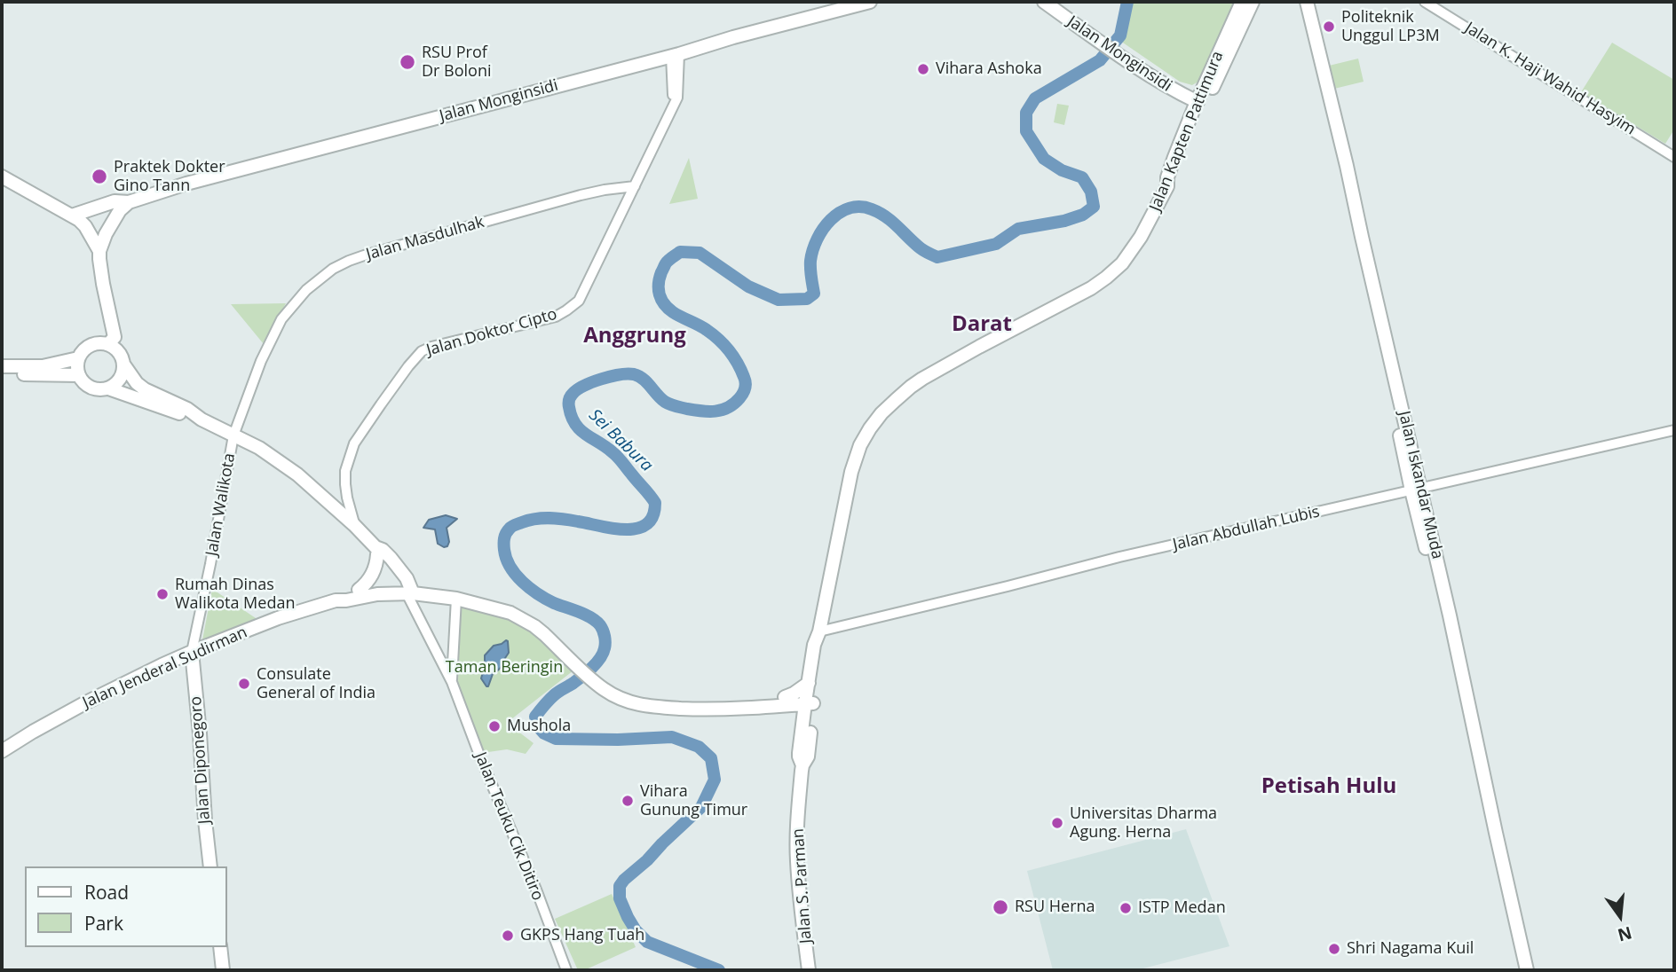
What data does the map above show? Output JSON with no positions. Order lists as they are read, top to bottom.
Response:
{
  "streets": {
    "main road": [
      "Jalan Monginsidi",
      "Jalan Kapten Pattimura",
      "Jalan Iskandar Muda",
      "Jalan Jenderal Sudirman",
      "Jalan Diponegoro",
      "Jalan S. Parman"
    ],
    "street": [
      "Jalan K. Haji Wahid Hasyim",
      "Jalan Masdulhak",
      "Jalan Doktor Cipto",
      "Jalan Walikota",
      "Jalan Abdullah Lubis",
      "Jalan Teuku Cik Ditiro"
    ]
  },
  "crossings": [
    ["Jalan Monginsidi", "Jalan Kapten Pattimura"],
    ["Jalan Monginsidi", "Jalan Doktor Cipto"],
    ["Jalan Kapten Pattimura", "Jalan Abdullah Lubis"],
    ["Jalan Kapten Pattimura", "Jalan Jenderal Sudirman"],
    ["Jalan Kapten Pattimura", "Jalan S. Parman"],
    ["Jalan Masdulhak", "Jalan Doktor Cipto"],
    ["Jalan Masdulhak", "Jalan Walikota"],
    ["Jalan Iskandar Muda", "Jalan Abdullah Lubis"],
    ["Jalan Walikota", "Jalan Jenderal Sudirman"],
    ["Jalan Walikota", "Jalan Diponegoro"],
    ["Jalan Jenderal Sudirman", "Jalan Diponegoro"],
    ["Jalan Jenderal Sudirman", "Jalan Teuku Cik Ditiro"],
    ["Jalan Jenderal Sudirman", "Jalan S. Parman"]
  ],
  "districts": ["Darat", "Anggrung", "Petisah Hulu"],
  "water": ["Sei Babura"],
  "parks": ["Taman Beringin"],
  "places": [
    "Politeknik Unggul LP3M",
    "RSU Prof Dr Boloni",
    "Vihara Ashoka",
    "Praktek Dokter Gino Tann",
    "Rumah Dinas Walikota Medan",
    "Consulate General of India",
    "Mushola",
    "Vihara Gunung Timur",
    "Universitas Dharma Agung. Herna",
    "RSU Herna",
    "ISTP Medan",
    "GKPS Hang Tuah",
    "Shri Nagama Kuil"
  ],
  "legend": ["Road", "Park"],
  "north": "bottom"
}
